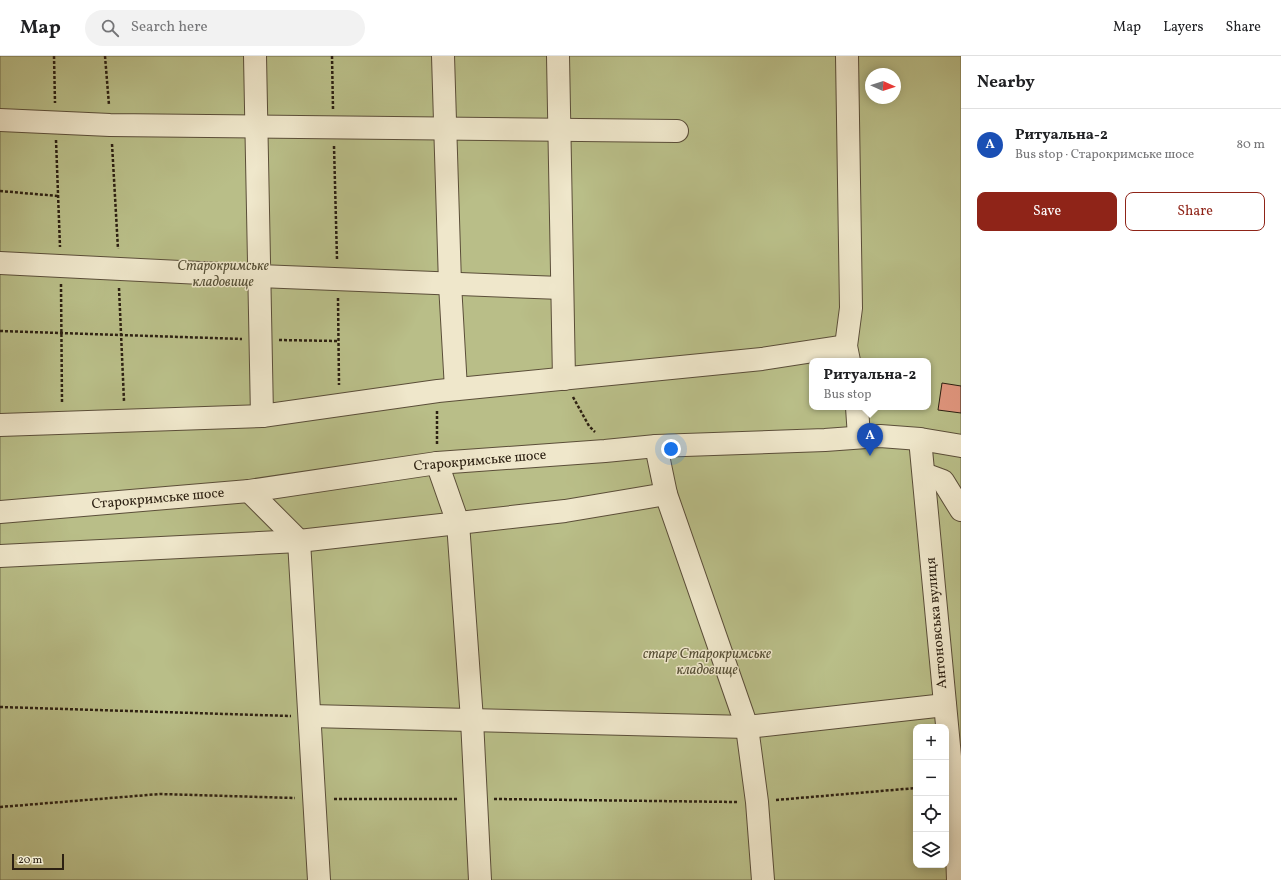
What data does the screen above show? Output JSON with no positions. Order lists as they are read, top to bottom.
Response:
{
  "streets": {
    "street": ["Старокримське шосе", "Антоновська вулиця"]
  },
  "crossings": [
    ["Старокримське шосе", "Антоновська вулиця"]
  ],
  "parks": ["Старокримське кладовище", "старе Старокримське кладовище"],
  "scale_bar": "20 m",
  "north": "right",
  "page": {
    "header": "Map",
    "search": "Search here",
    "nav": ["Map", "Layers", "Share"],
    "heading": "Nearby",
    "list": [
      {
        "mark": "A",
        "name": "Ритуальна-2",
        "note": "Bus stop · Старокримське шосе",
        "value": "80 m"
      }
    ],
    "buttons": ["Save", "Share"],
    "popup": ["Ритуальна-2", "Bus stop"],
    "pins": "A",
    "map_buttons": ["+", "−"],
    "scale": "20 m"
  }
}
